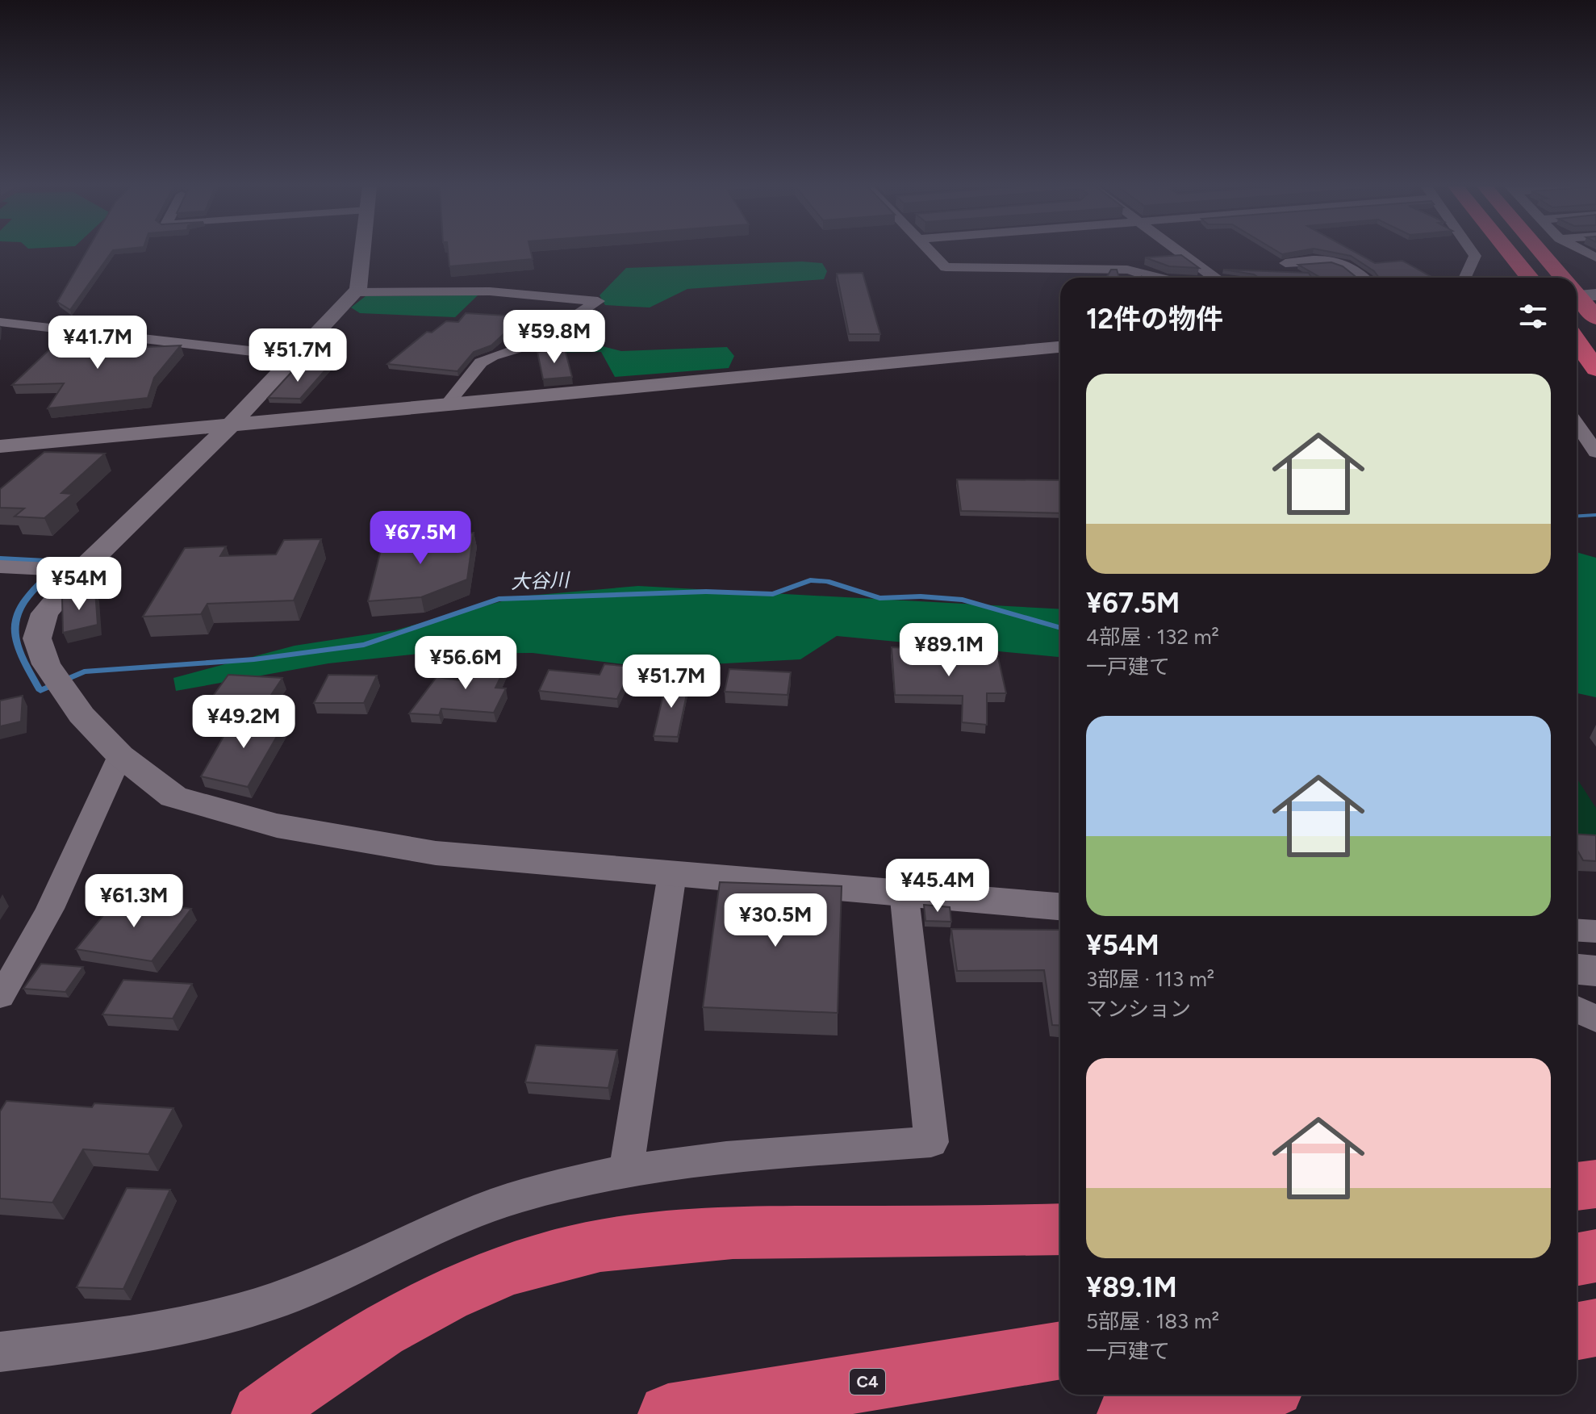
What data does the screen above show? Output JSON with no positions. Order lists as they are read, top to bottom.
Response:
{
  "streets": {
    "highway": ["C4"]
  },
  "water": ["大谷川"],
  "page": {
    "heading": "12件の物件",
    "price": [
      "¥59.8M",
      "¥41.7M",
      "¥51.7M",
      "¥67.5M",
      "¥54M",
      "¥89.1M",
      "¥56.6M",
      "¥51.7M",
      "¥49.2M",
      "¥45.4M",
      "¥61.3M",
      "¥30.5M"
    ],
    "list": [
      {
        "name": "¥67.5M",
        "note": "4部屋 · 132 m² · 一戸建て"
      },
      {
        "name": "¥54M",
        "note": "3部屋 · 113 m² · マンション"
      },
      {
        "name": "¥89.1M",
        "note": "5部屋 · 183 m² · 一戸建て"
      }
    ]
  }
}
